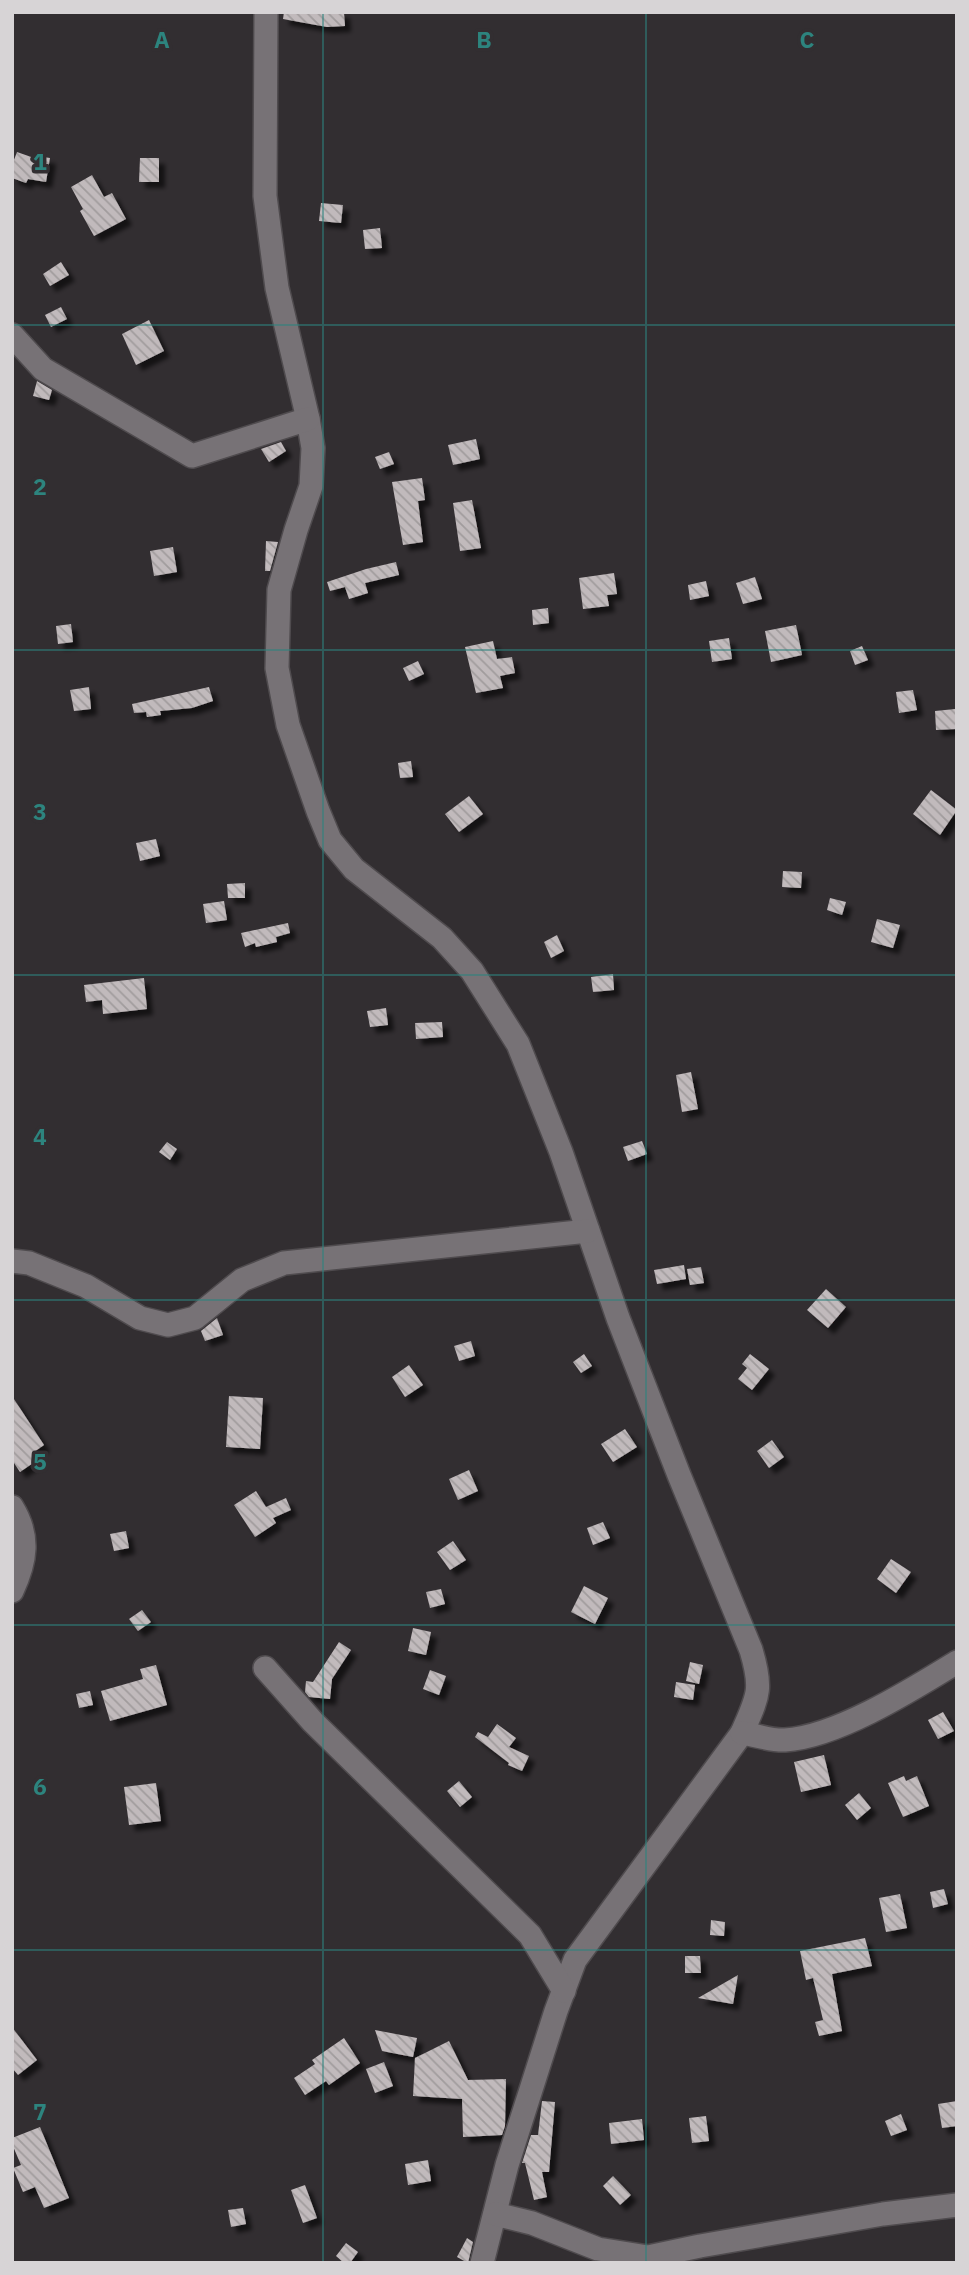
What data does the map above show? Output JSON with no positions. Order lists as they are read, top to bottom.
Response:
{
  "grid": {
    "columns": ["A", "B", "C"],
    "rows": [
      "1",
      "2",
      "3",
      "4",
      "5",
      "6",
      "7"
    ]
  }
}
